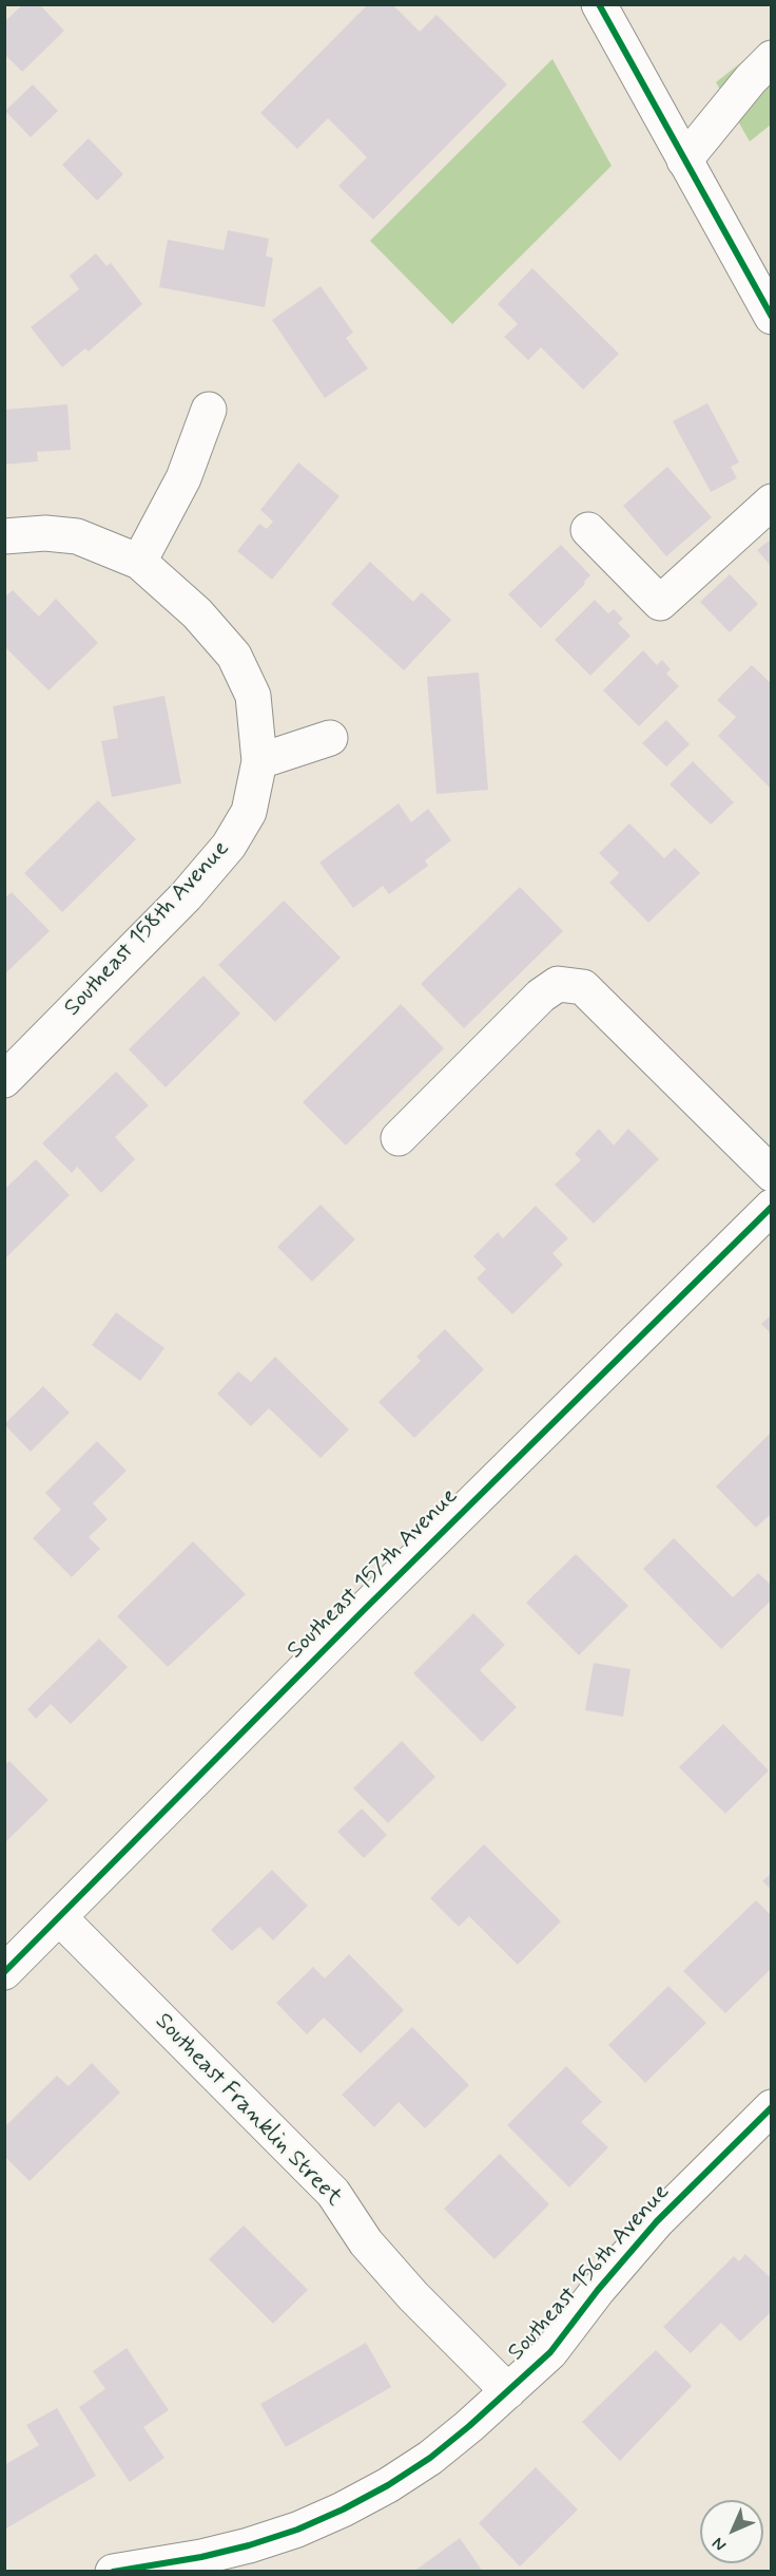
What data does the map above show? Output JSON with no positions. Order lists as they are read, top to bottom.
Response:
{
  "streets": {
    "street": [
      "Southeast 158th Avenue",
      "Southeast 157th Avenue",
      "Southeast Franklin Street",
      "Southeast 156th Avenue"
    ]
  },
  "crossings": [
    ["Southeast 157th Avenue", "Southeast Franklin Street"],
    ["Southeast Franklin Street", "Southeast 156th Avenue"]
  ],
  "north": "bottom left"
}
